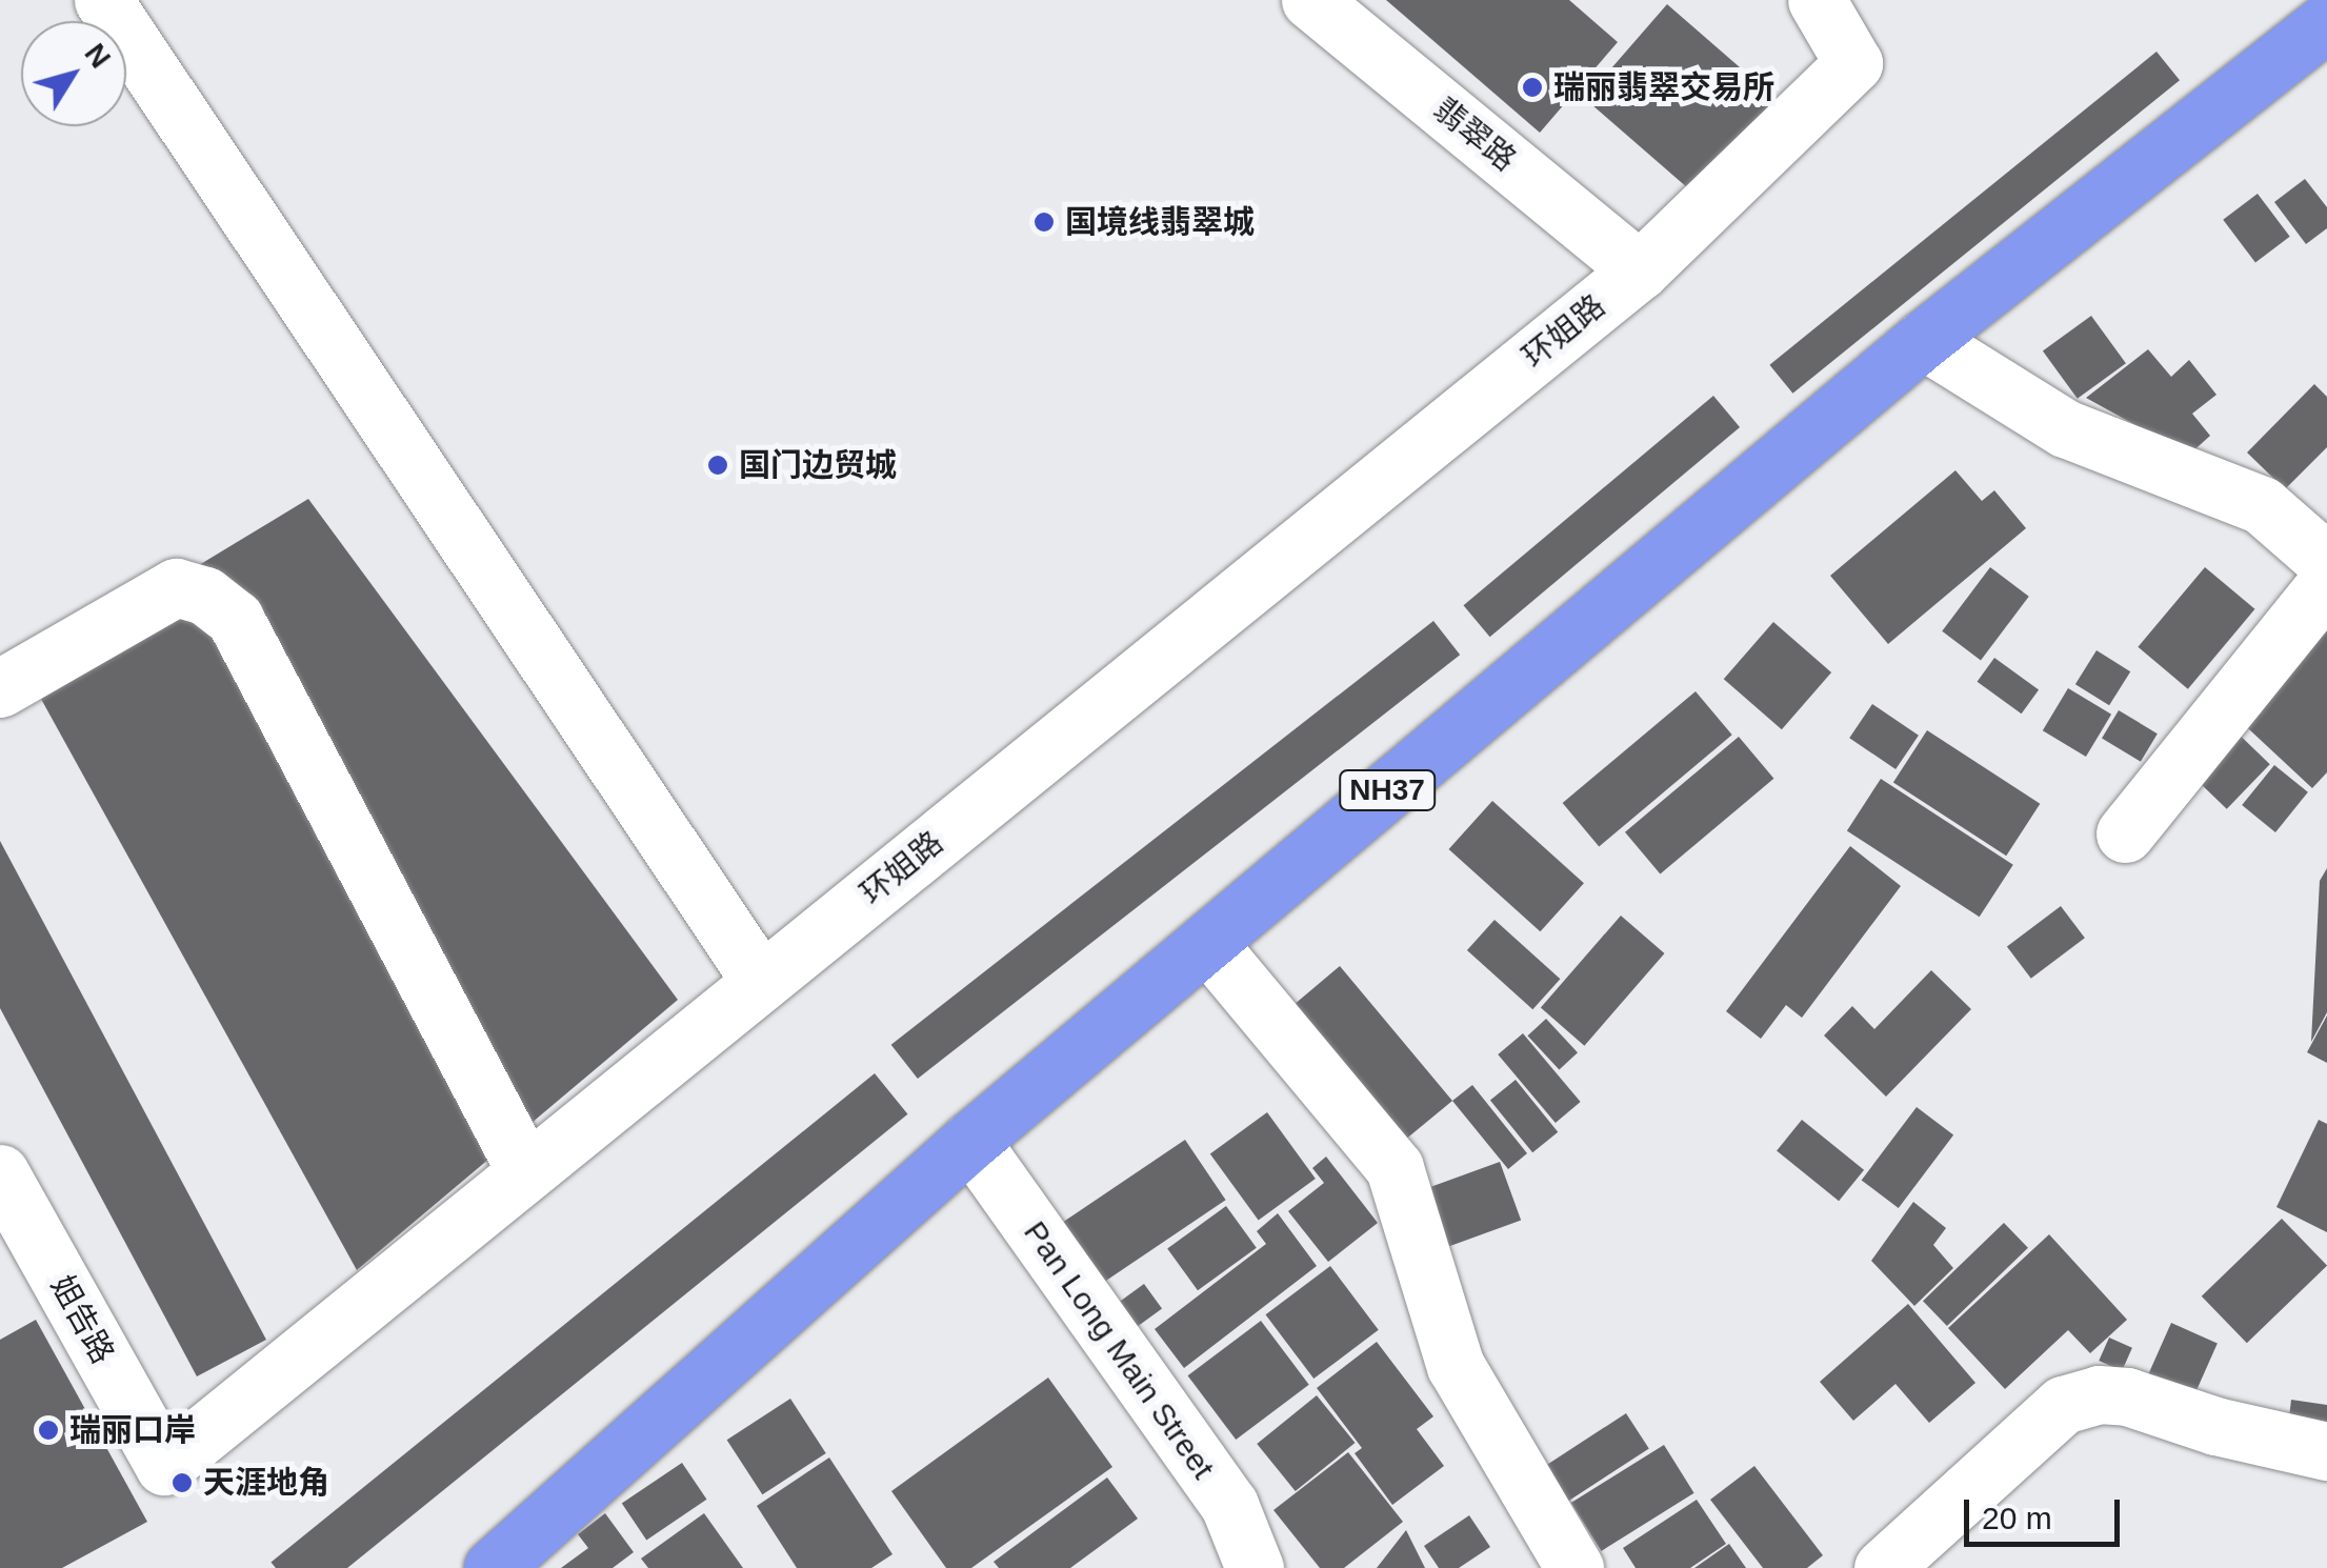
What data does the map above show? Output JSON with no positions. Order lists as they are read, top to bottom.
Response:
{
  "streets": {
    "highway": ["NH37"],
    "street": [
      "翡翠路",
      "环姐路",
      "姐告路",
      "Pan Long Main Street"
    ]
  },
  "crossings": [
    ["翡翠路", "环姐路"],
    ["环姐路", "姐告路"],
    ["NH37", "Pan Long Main Street"]
  ],
  "places": [
    "瑞丽翡翠交易所",
    "国境线翡翠城",
    "国门边贸城",
    "瑞丽口岸",
    "天涯地角"
  ],
  "scale_bar": "20 m",
  "north": "top right"
}
